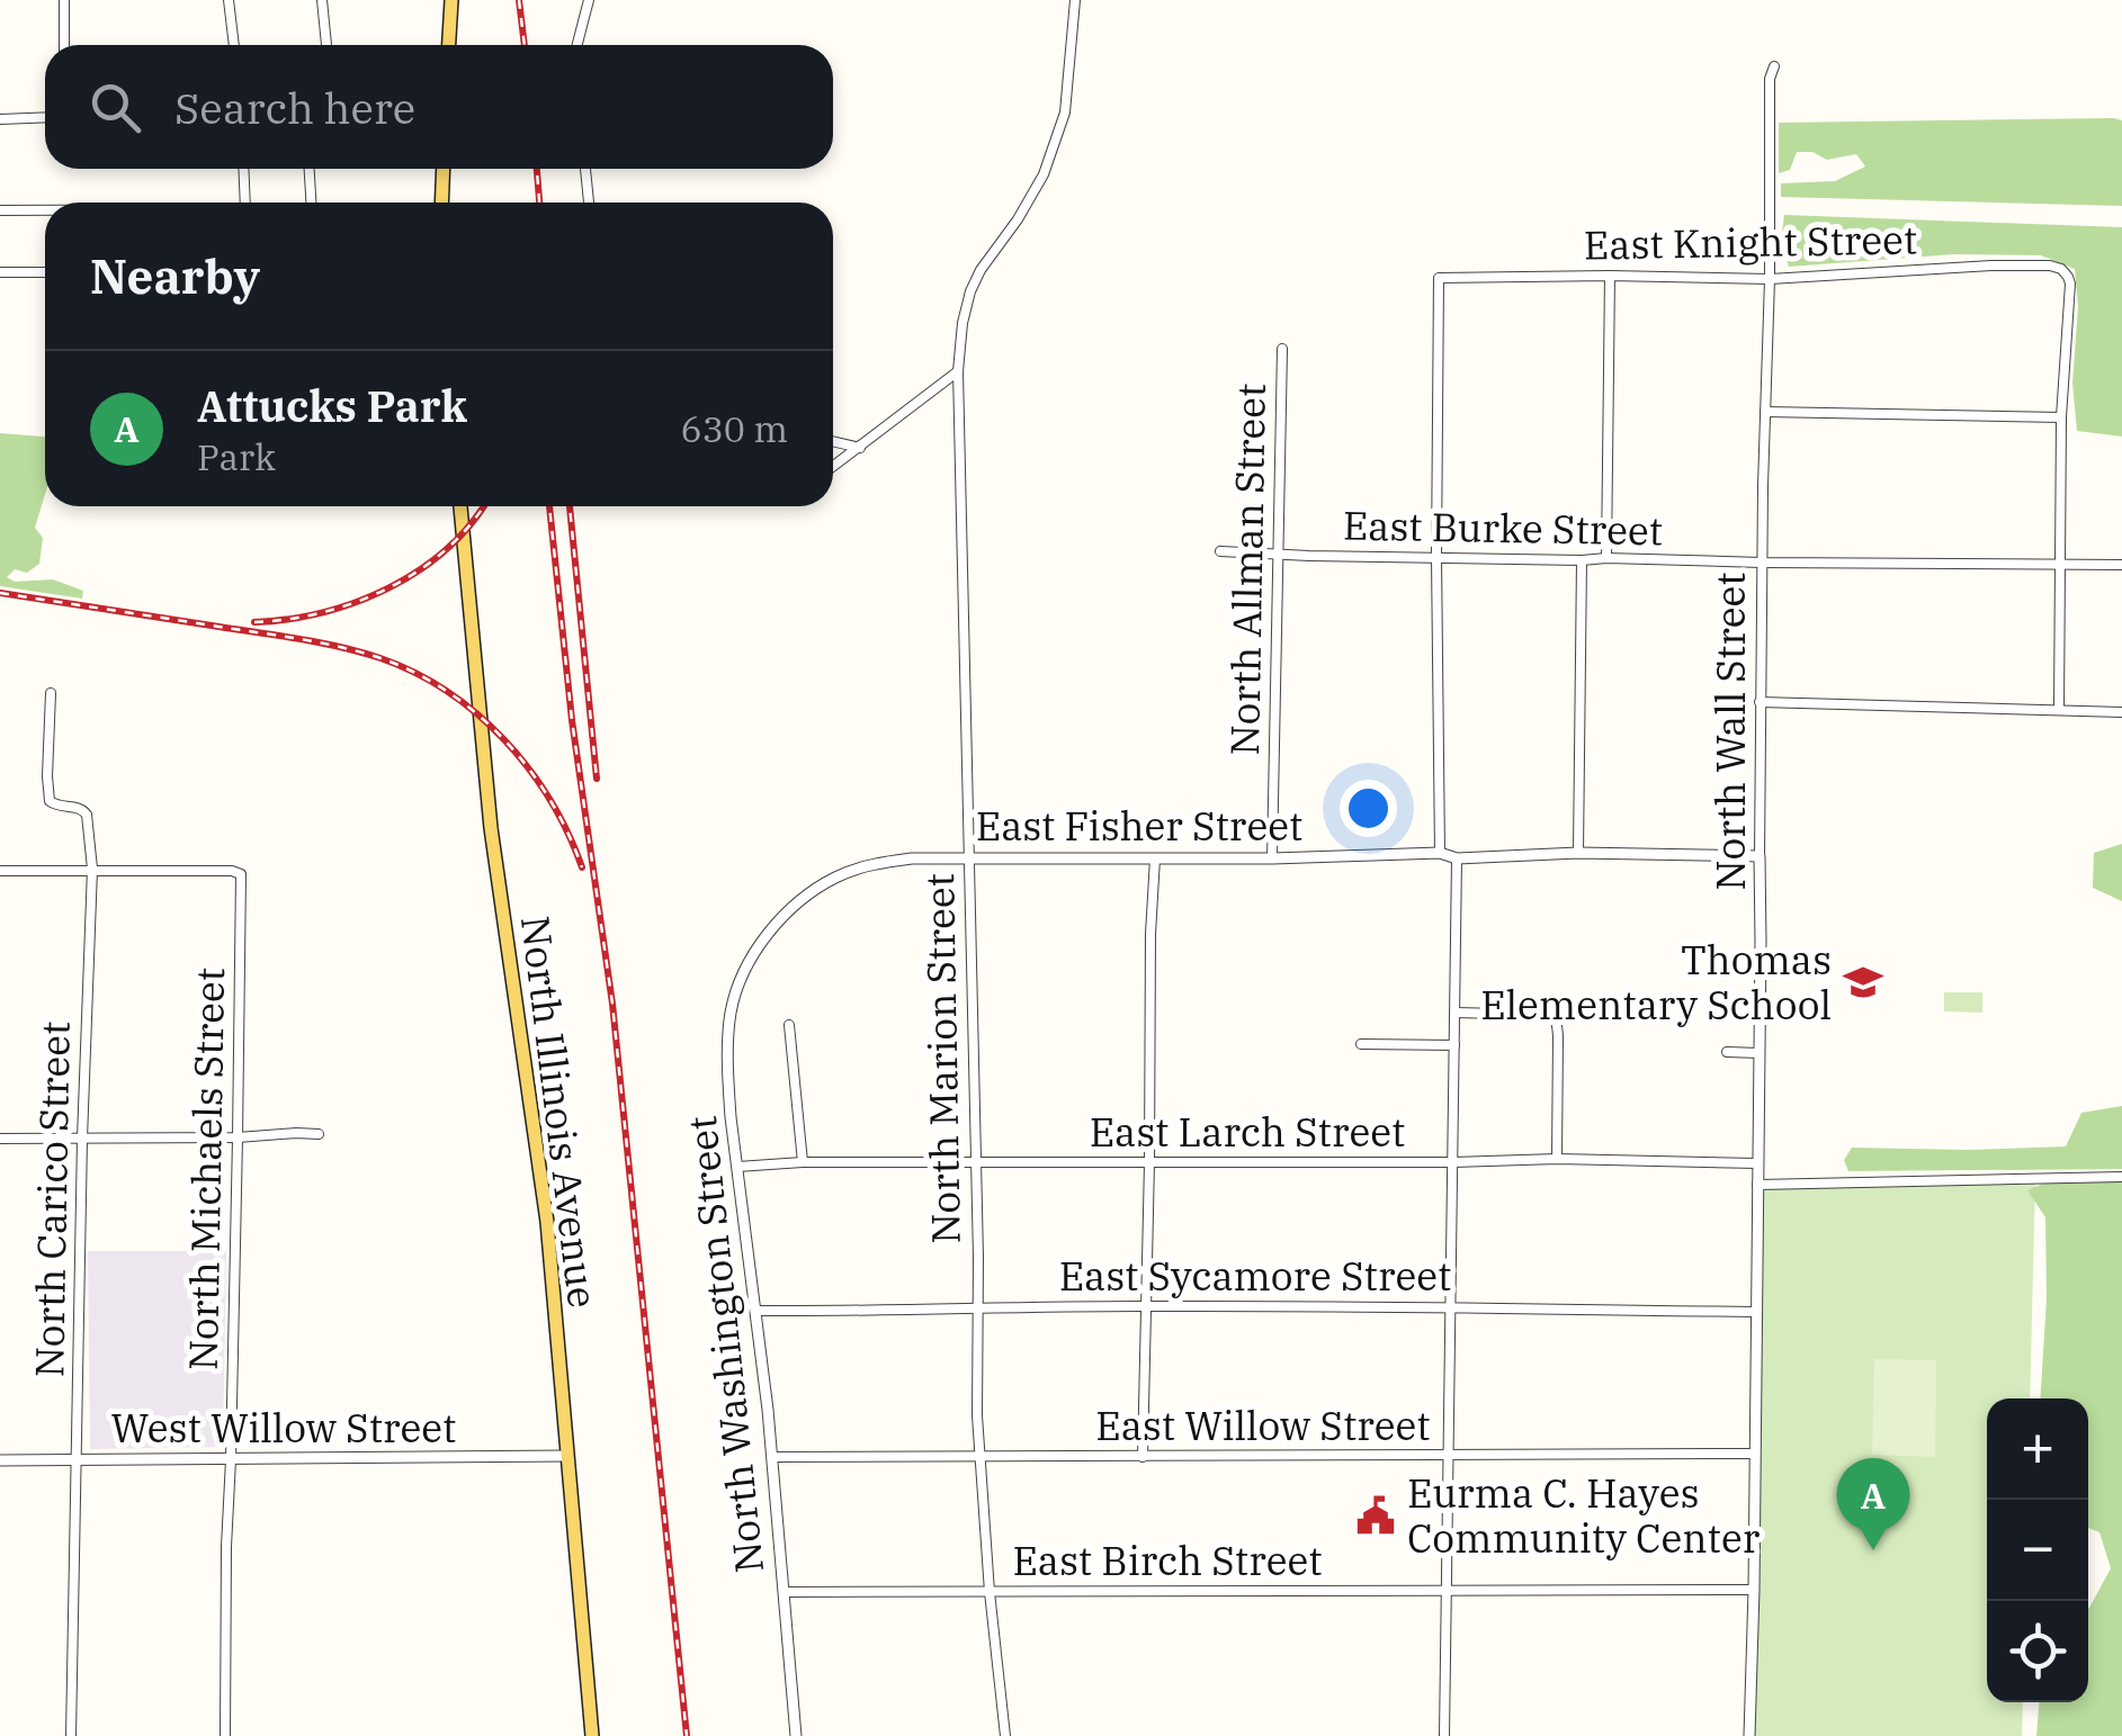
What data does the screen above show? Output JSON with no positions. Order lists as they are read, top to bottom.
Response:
{
  "streets": {
    "main road": ["North Illinois Avenue"],
    "street": [
      "East Knight Street",
      "East Burke Street",
      "North Allman Street",
      "North Wall Street",
      "East Fisher Street",
      "North Marion Street",
      "East Larch Street",
      "North Michaels Street",
      "North Carico Street",
      "East Sycamore Street",
      "North Washington Street",
      "East Willow Street",
      "West Willow Street",
      "East Birch Street"
    ]
  },
  "crossings": [
    ["East Knight Street", "East Burke Street"],
    ["East Knight Street", "North Wall Street"],
    ["East Burke Street", "North Allman Street"],
    ["East Burke Street", "North Wall Street"],
    ["North Allman Street", "East Fisher Street"],
    ["North Wall Street", "East Fisher Street"],
    ["North Wall Street", "East Larch Street"],
    ["North Wall Street", "East Sycamore Street"],
    ["North Wall Street", "East Willow Street"],
    ["North Wall Street", "East Birch Street"],
    ["East Fisher Street", "North Marion Street"],
    ["East Fisher Street", "North Washington Street"],
    ["North Marion Street", "East Larch Street"],
    ["North Marion Street", "East Sycamore Street"],
    ["North Marion Street", "East Willow Street"],
    ["North Marion Street", "East Birch Street"],
    ["North Illinois Avenue", "West Willow Street"],
    ["East Larch Street", "North Washington Street"],
    ["North Michaels Street", "North Carico Street"],
    ["North Michaels Street", "West Willow Street"],
    ["North Carico Street", "West Willow Street"],
    ["East Sycamore Street", "North Washington Street"],
    ["North Washington Street", "East Willow Street"],
    ["North Washington Street", "East Birch Street"]
  ],
  "places": {
    "school or university": ["Thomas Elementary School"],
    "public building": ["Eurma C. Hayes Community Center"]
  },
  "page": {
    "search": "Search here",
    "heading": "Nearby",
    "list": [
      {
        "mark": "A",
        "name": "Attucks Park",
        "note": "Park",
        "value": "630 m"
      }
    ],
    "map_buttons": ["+", "−"],
    "pins": "A"
  }
}
